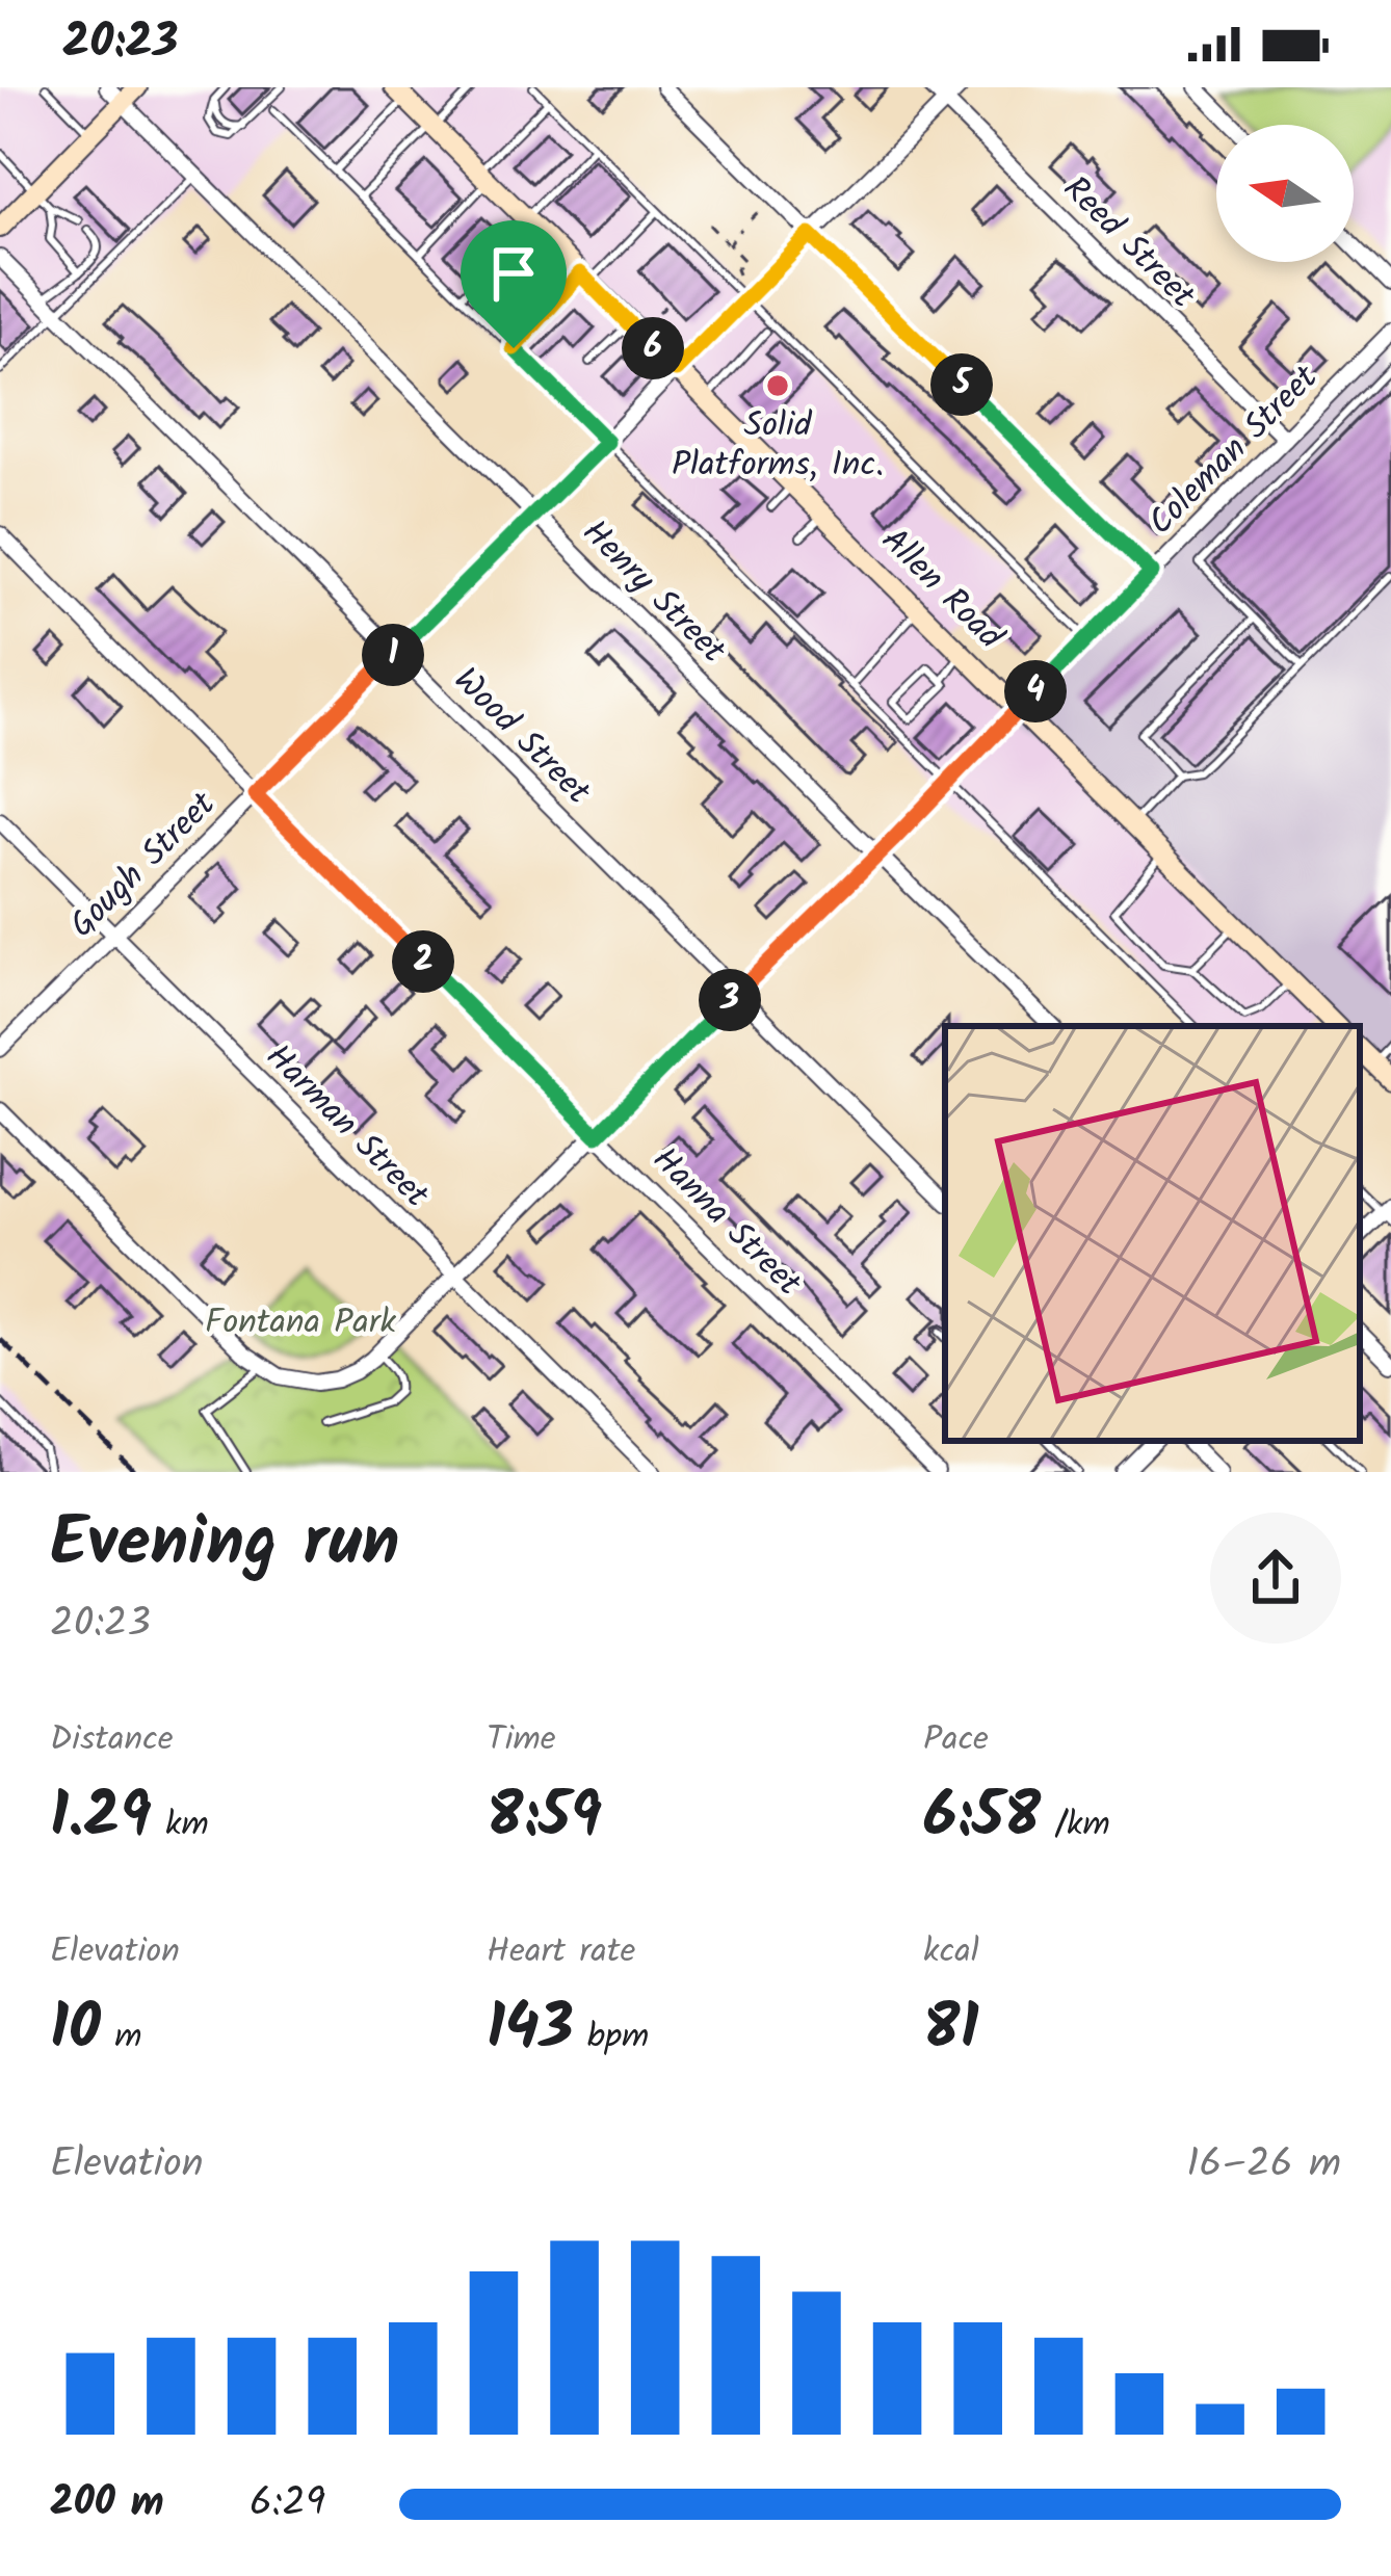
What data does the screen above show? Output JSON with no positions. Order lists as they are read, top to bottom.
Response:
{
  "streets": {
    "main road": ["Allen Road"],
    "street": [
      "Reed Street",
      "Coleman Street",
      "Henry Street",
      "Wood Street",
      "Gough Street",
      "Harman Street",
      "Hanna Street"
    ]
  },
  "crossings": [
    ["Reed Street", "Coleman Street"],
    ["Reed Street", "Gough Street"],
    ["Coleman Street", "Allen Road"],
    ["Coleman Street", "Henry Street"],
    ["Coleman Street", "Wood Street"],
    ["Coleman Street", "Harman Street"],
    ["Coleman Street", "Hanna Street"],
    ["Allen Road", "Gough Street"],
    ["Henry Street", "Gough Street"],
    ["Wood Street", "Gough Street"],
    ["Gough Street", "Harman Street"],
    ["Gough Street", "Hanna Street"]
  ],
  "parks": ["Fontana Park"],
  "places": ["Solid Platforms, Inc."],
  "north": "left",
  "page": {
    "status": "20:23",
    "pins": [
      "6",
      "5",
      "1",
      "4",
      "2",
      "3"
    ],
    "heading": ["Evening run", "20:23"],
    "stats": [
      ["Distance", "1.29 km"],
      ["Time", "8:59"],
      ["Pace", "6:58 /km"],
      ["Elevation", "10 m"],
      ["Heart rate", "143 bpm"],
      ["kcal", "81"]
    ],
    "chart": ["Elevation", "16–26 m"],
    "list": [
      {
        "name": "200 m",
        "note": "6:29"
      }
    ]
  }
}
